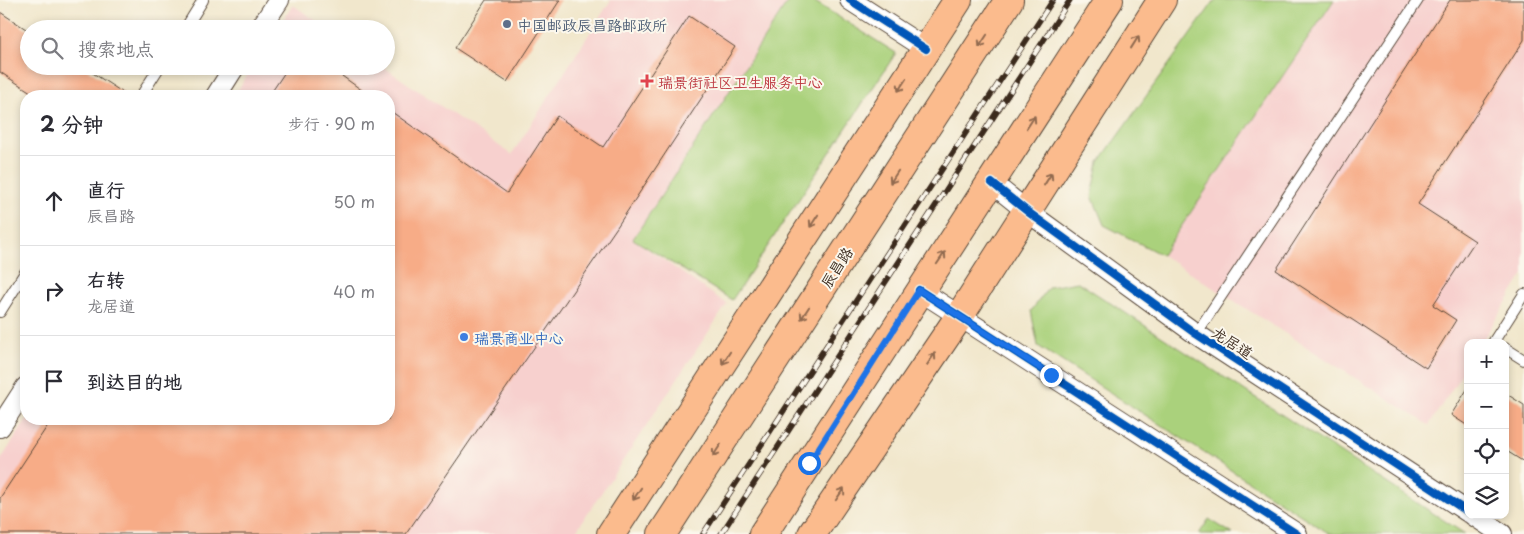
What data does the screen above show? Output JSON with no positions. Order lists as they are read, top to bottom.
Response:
{
  "streets": {
    "main road": ["辰昌路"],
    "street": ["龙居道"]
  },
  "places": {
    "other": ["中国邮政辰昌路邮政所", "瑞景商业中心"],
    "health": ["瑞景街社区卫生服务中心"]
  },
  "page": {
    "search": "搜索地点",
    "heading": ["2 分钟", "步行 · 90 m"],
    "list": [
      ["直行", "辰昌路", "50 m"],
      ["右转", "龙居道", "40 m"],
      "到达目的地"
    ],
    "map_buttons": ["+", "−"]
  }
}
